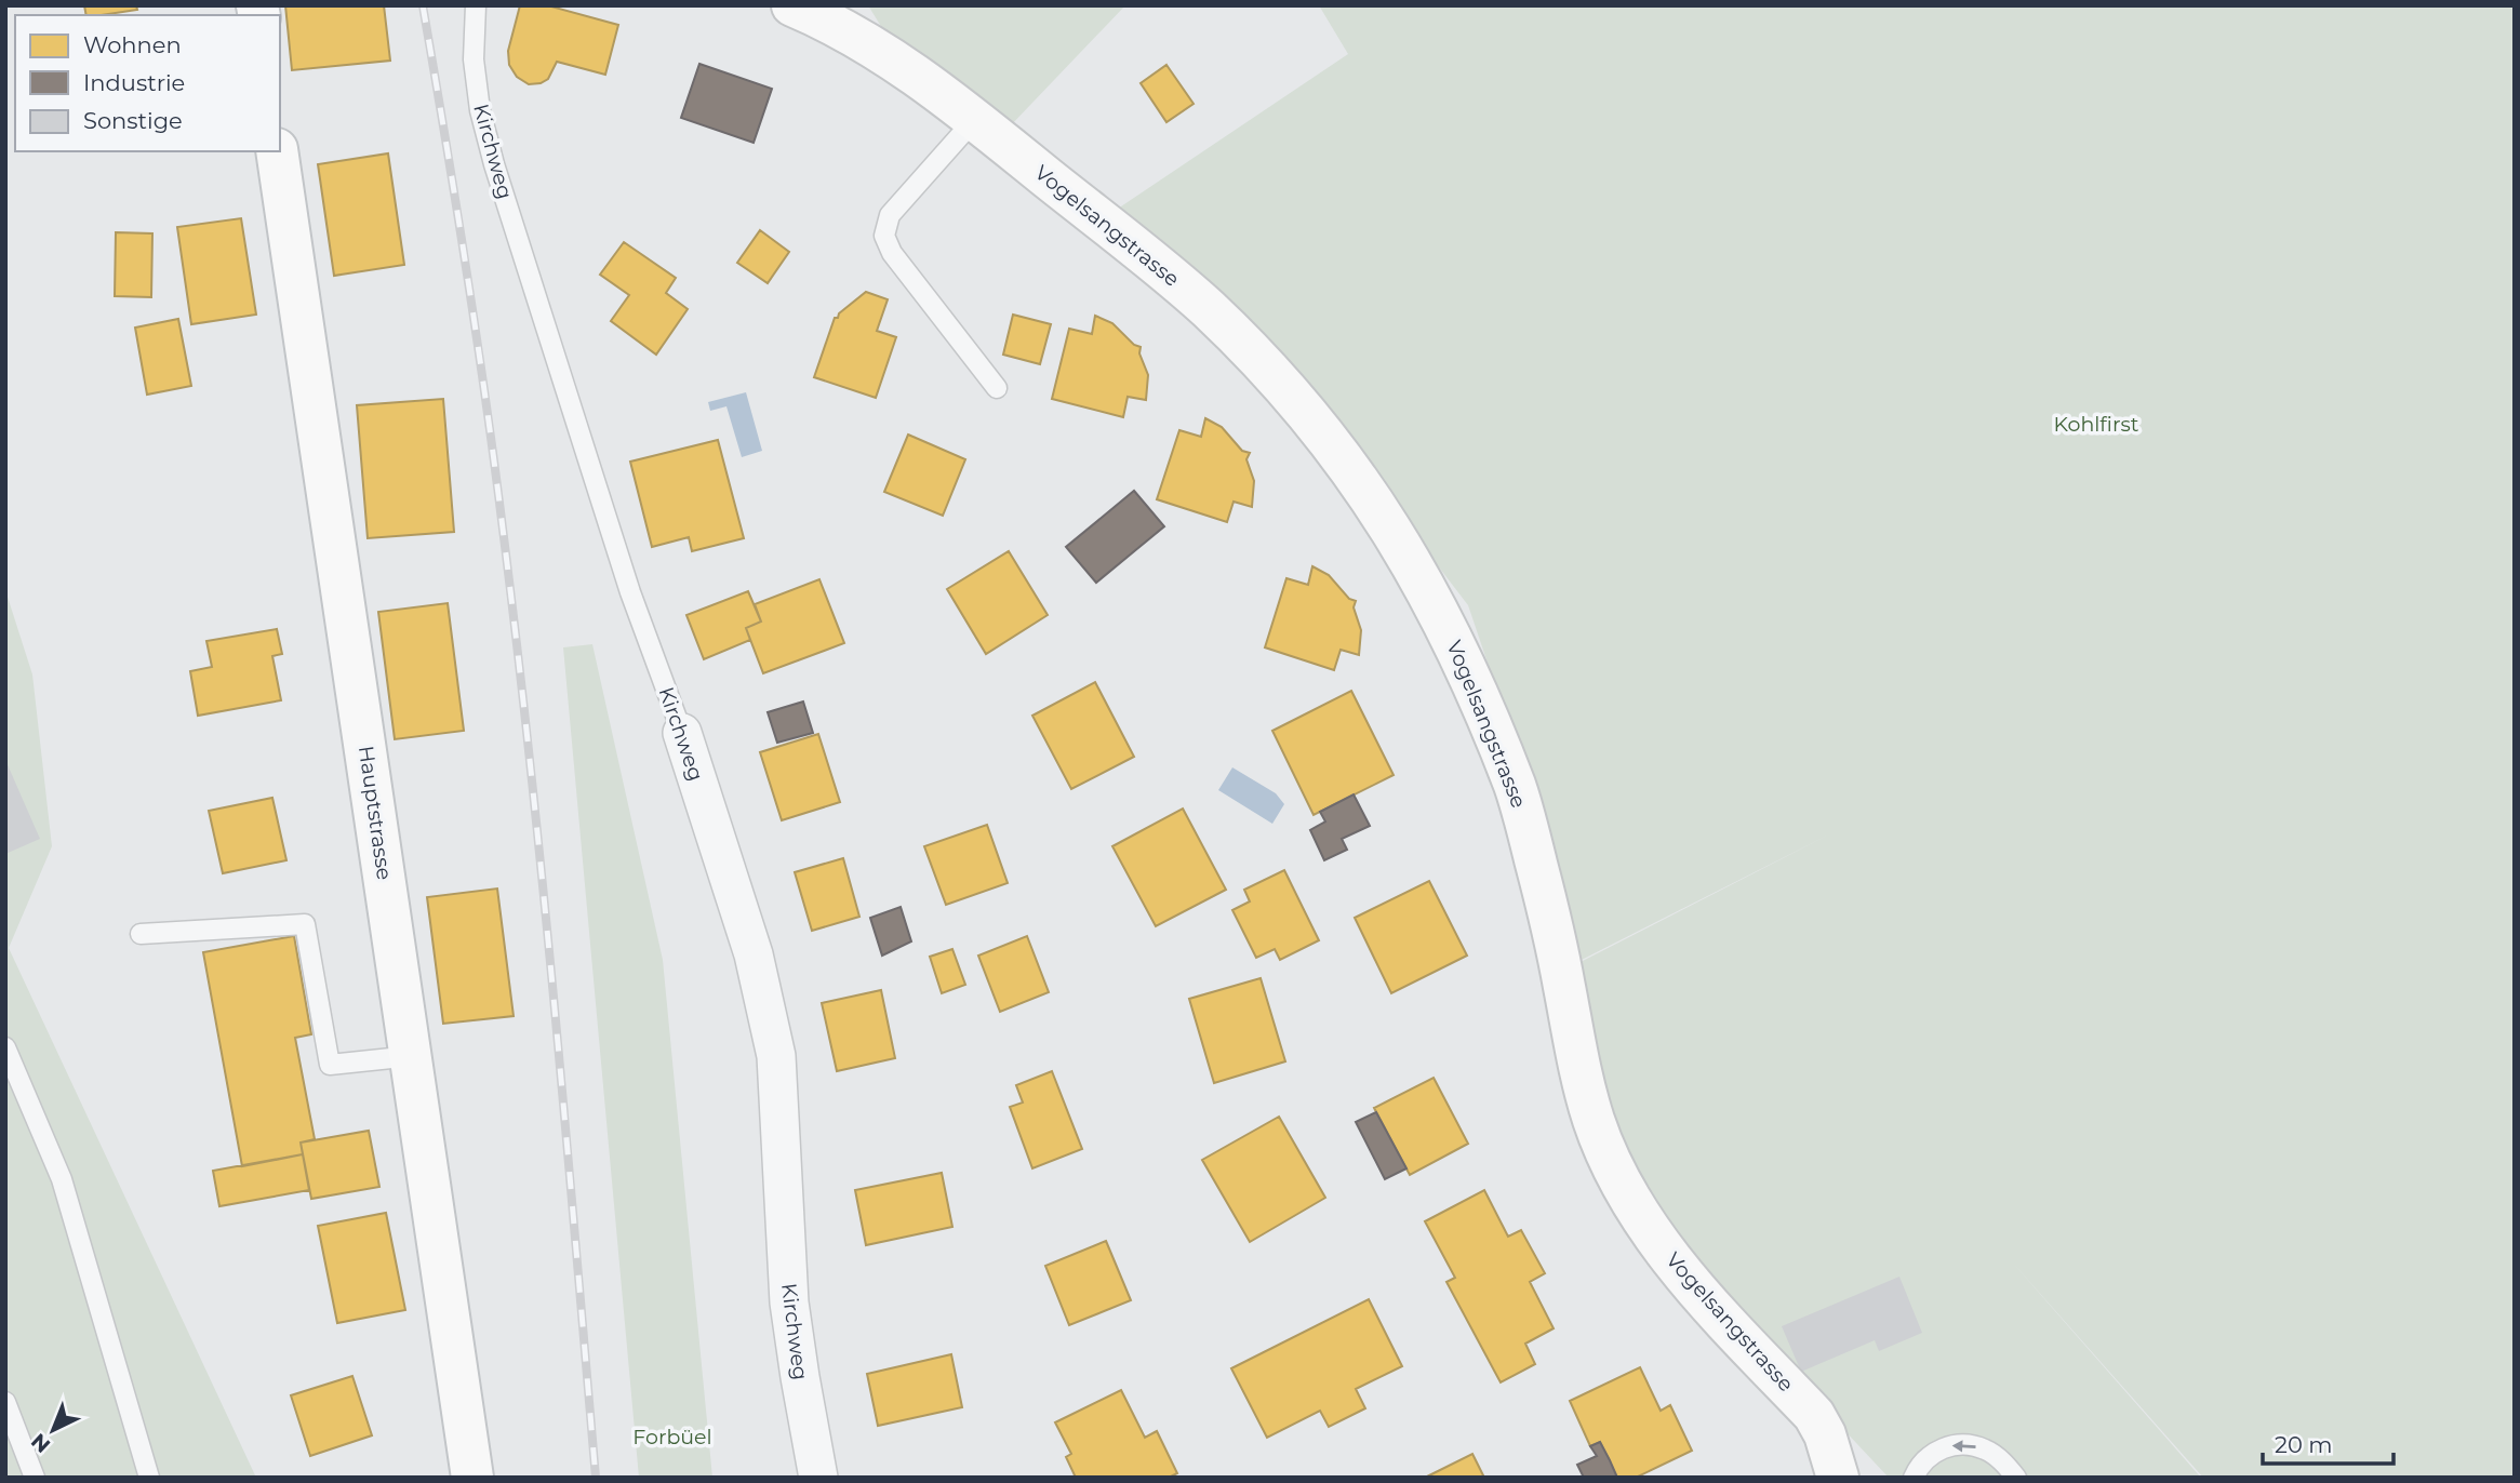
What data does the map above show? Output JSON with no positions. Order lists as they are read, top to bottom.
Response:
{
  "streets": {
    "street": ["Kirchweg", "Vogelsangstrasse", "Hauptstrasse"]
  },
  "parks": ["Kohlfirst", "Forbüel"],
  "legend": ["Wohnen", "Industrie", "Sonstige"],
  "scale_bar": "20 m",
  "north": "bottom left"
}
